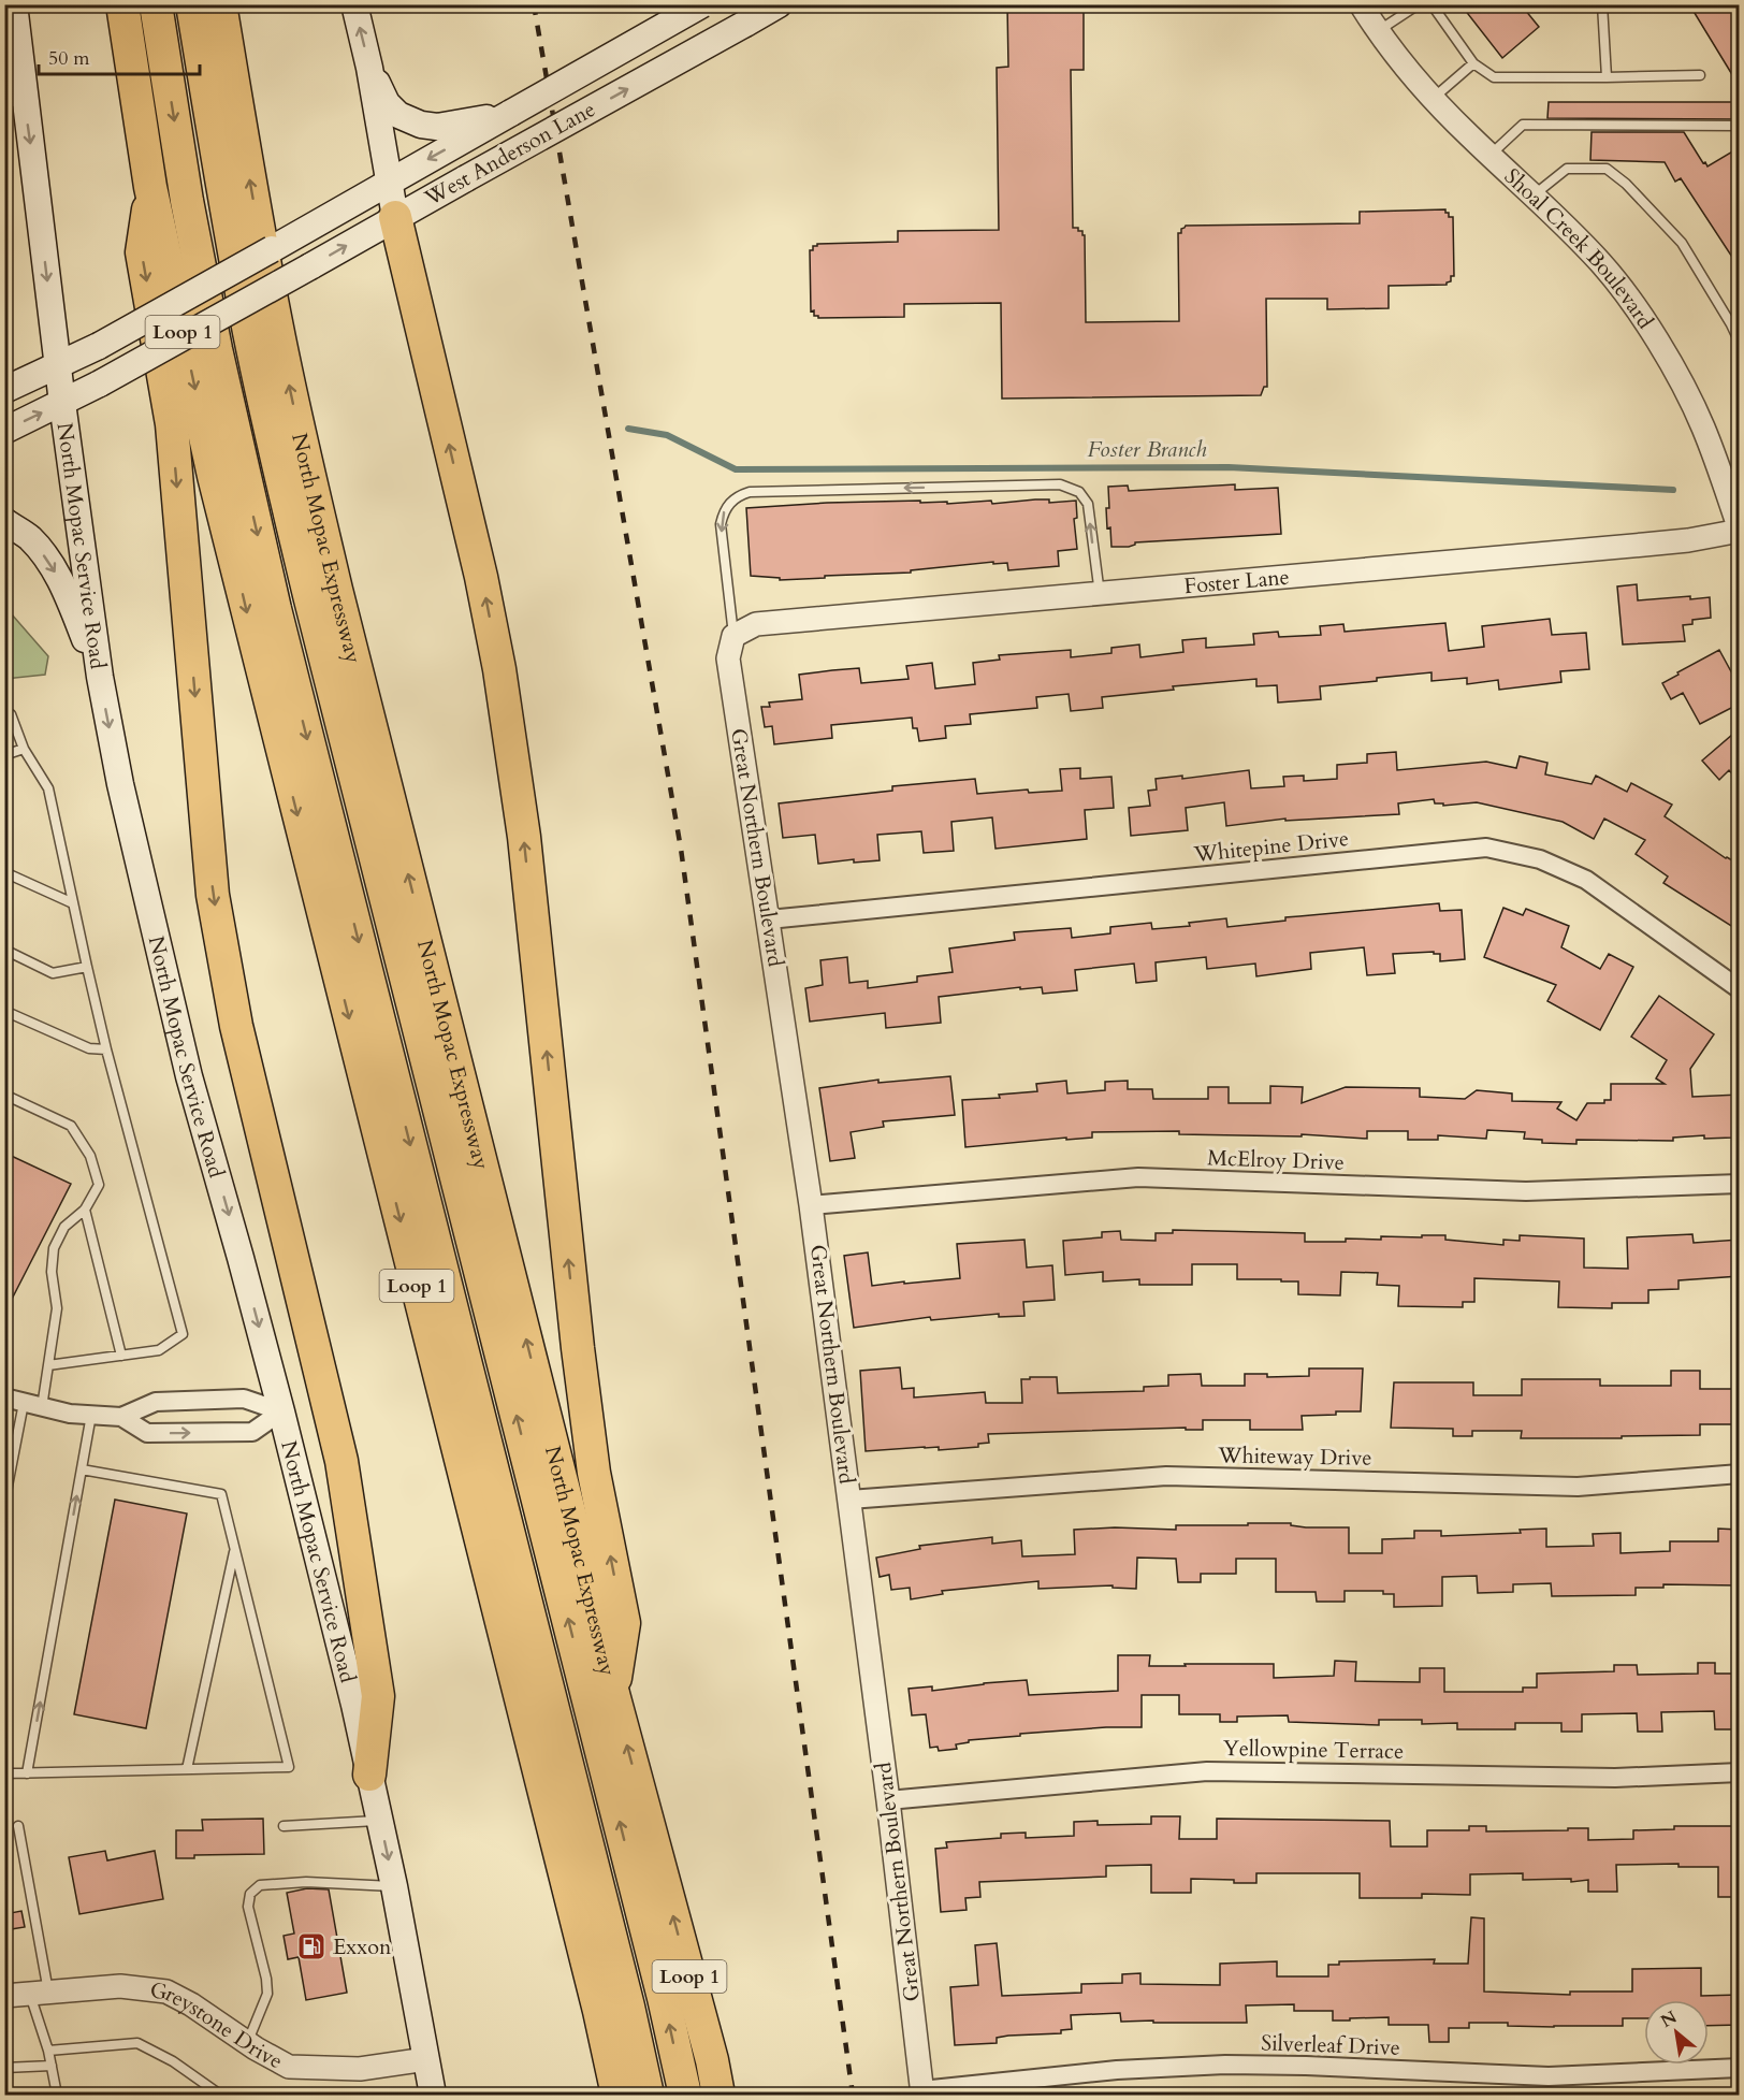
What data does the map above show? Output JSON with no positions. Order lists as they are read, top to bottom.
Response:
{
  "streets": {
    "highway": ["Loop 1", "North Mopac Expressway"],
    "main road": ["West Anderson Lane", "North Mopac Service Road"],
    "street": [
      "Shoal Creek Boulevard",
      "Foster Lane",
      "Whitepine Drive",
      "Great Northern Boulevard",
      "McElroy Drive",
      "Whiteway Drive",
      "Yellowpine Terrace",
      "Greystone Drive",
      "Silverleaf Drive"
    ]
  },
  "crossings": [
    ["West Anderson Lane", "North Mopac Service Road"],
    ["Shoal Creek Boulevard", "Foster Lane"],
    ["North Mopac Service Road", "Greystone Drive"],
    ["Foster Lane", "Great Northern Boulevard"],
    ["Whitepine Drive", "Great Northern Boulevard"],
    ["Great Northern Boulevard", "McElroy Drive"],
    ["Great Northern Boulevard", "Whiteway Drive"],
    ["Great Northern Boulevard", "Yellowpine Terrace"],
    ["Great Northern Boulevard", "Silverleaf Drive"]
  ],
  "one_way": ["North Mopac Service Road"],
  "water": ["Foster Branch"],
  "places": {
    "fuel station": ["Exxon"]
  },
  "scale_bar": "50 m",
  "north": "top left"
}
